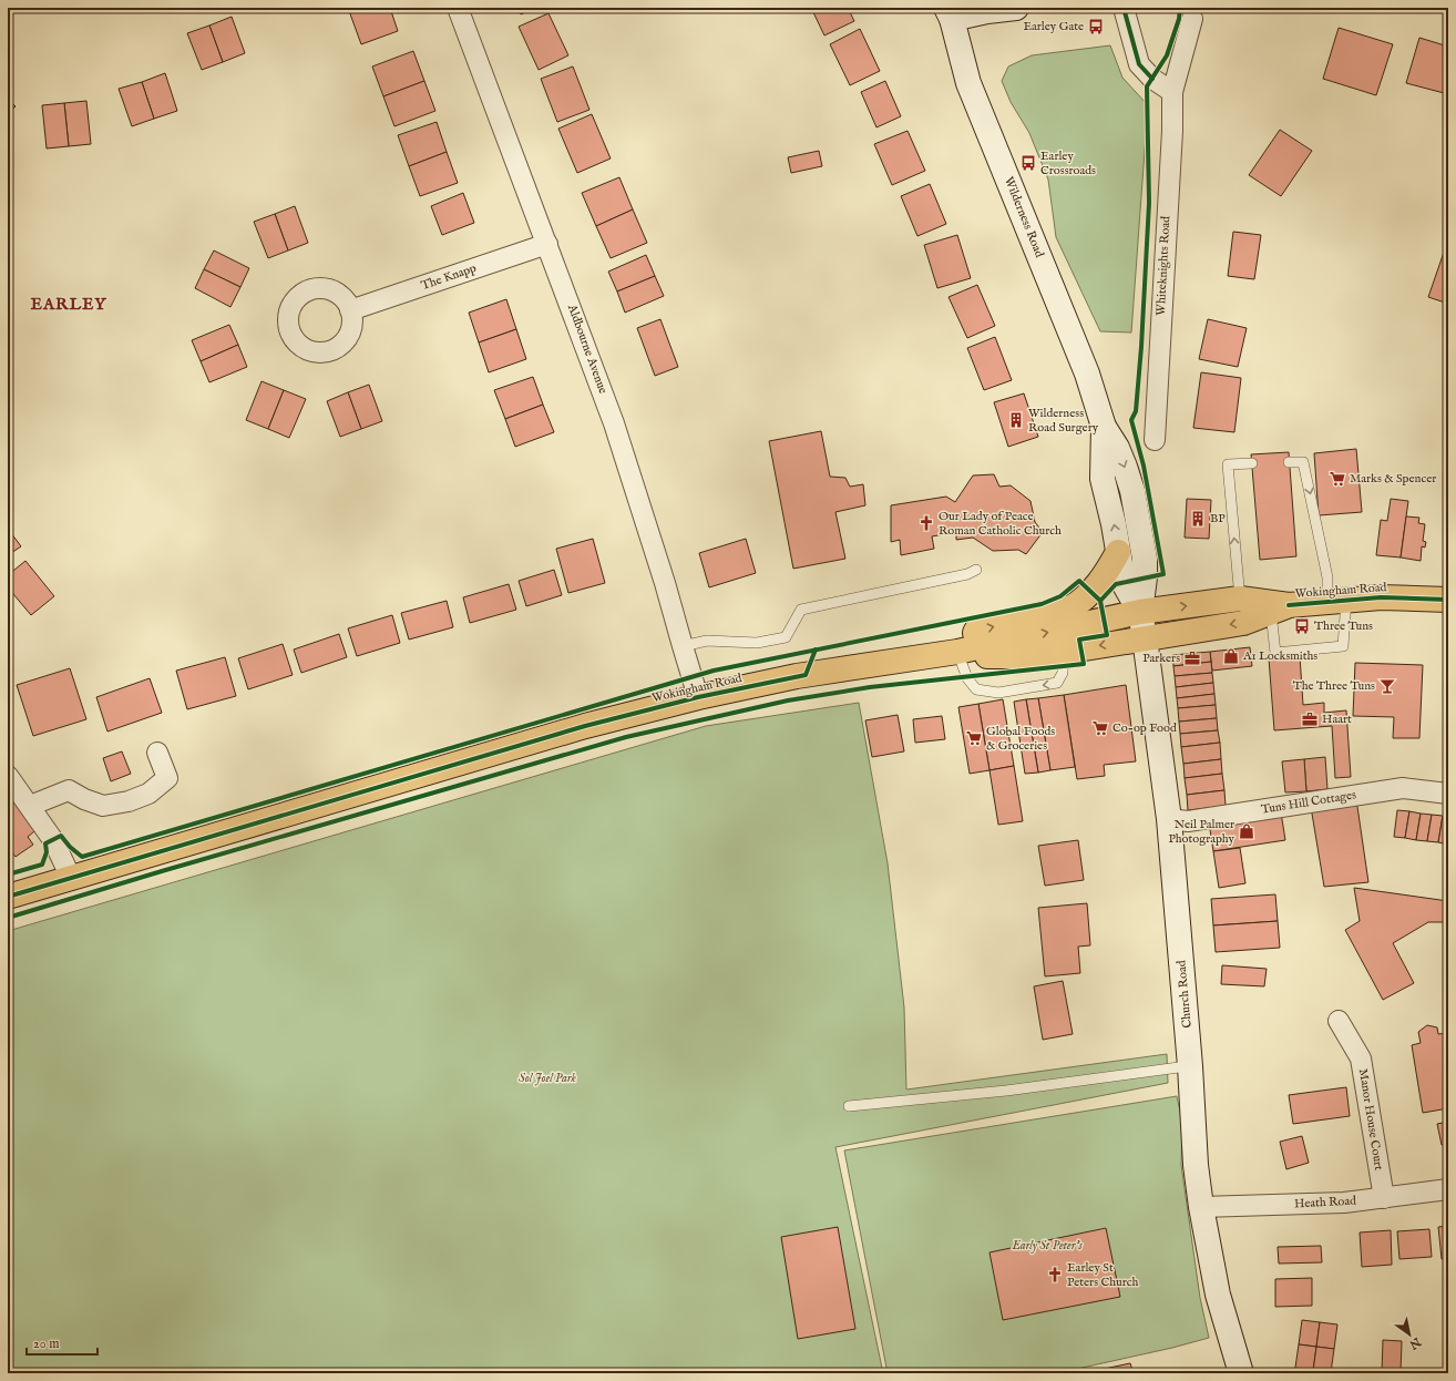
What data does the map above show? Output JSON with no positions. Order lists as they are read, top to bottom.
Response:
{
  "streets": {
    "main road": ["Wilderness Road", "Wokingham Road", "Church Road"],
    "street": [
      "Whiteknights Road",
      "The Knapp",
      "Aldbourne Avenue",
      "Tuns Hill Cottages",
      "Manor House Court",
      "Heath Road"
    ]
  },
  "crossings": [
    ["Wilderness Road", "Wokingham Road"],
    ["Wilderness Road", "Church Road"],
    ["The Knapp", "Aldbourne Avenue"],
    ["Aldbourne Avenue", "Wokingham Road"],
    ["Wokingham Road", "Church Road"],
    ["Tuns Hill Cottages", "Church Road"],
    ["Church Road", "Heath Road"],
    ["Manor House Court", "Heath Road"]
  ],
  "districts": ["EARLEY"],
  "parks": ["Sol Joel Park", "Early St Peter's"],
  "places": {
    "bus stop": ["Earley Gate", "Earley Crossroads", "Three Tuns"],
    "building": ["Wilderness Road Surgery", "BP"],
    "supermarket": ["Marks & Spencer", "Co-op Food", "Global Foods & Groceries"],
    "church": ["Our Lady of Peace Roman Catholic Church", "Earley St Peters Church"],
    "shop": ["A1 Locksmiths", "Neil Palmer Photography"],
    "office": ["Parkers", "Haart"],
    "bar": ["The Three Tuns"]
  },
  "scale_bar": "20 m",
  "north": "bottom right"
}
